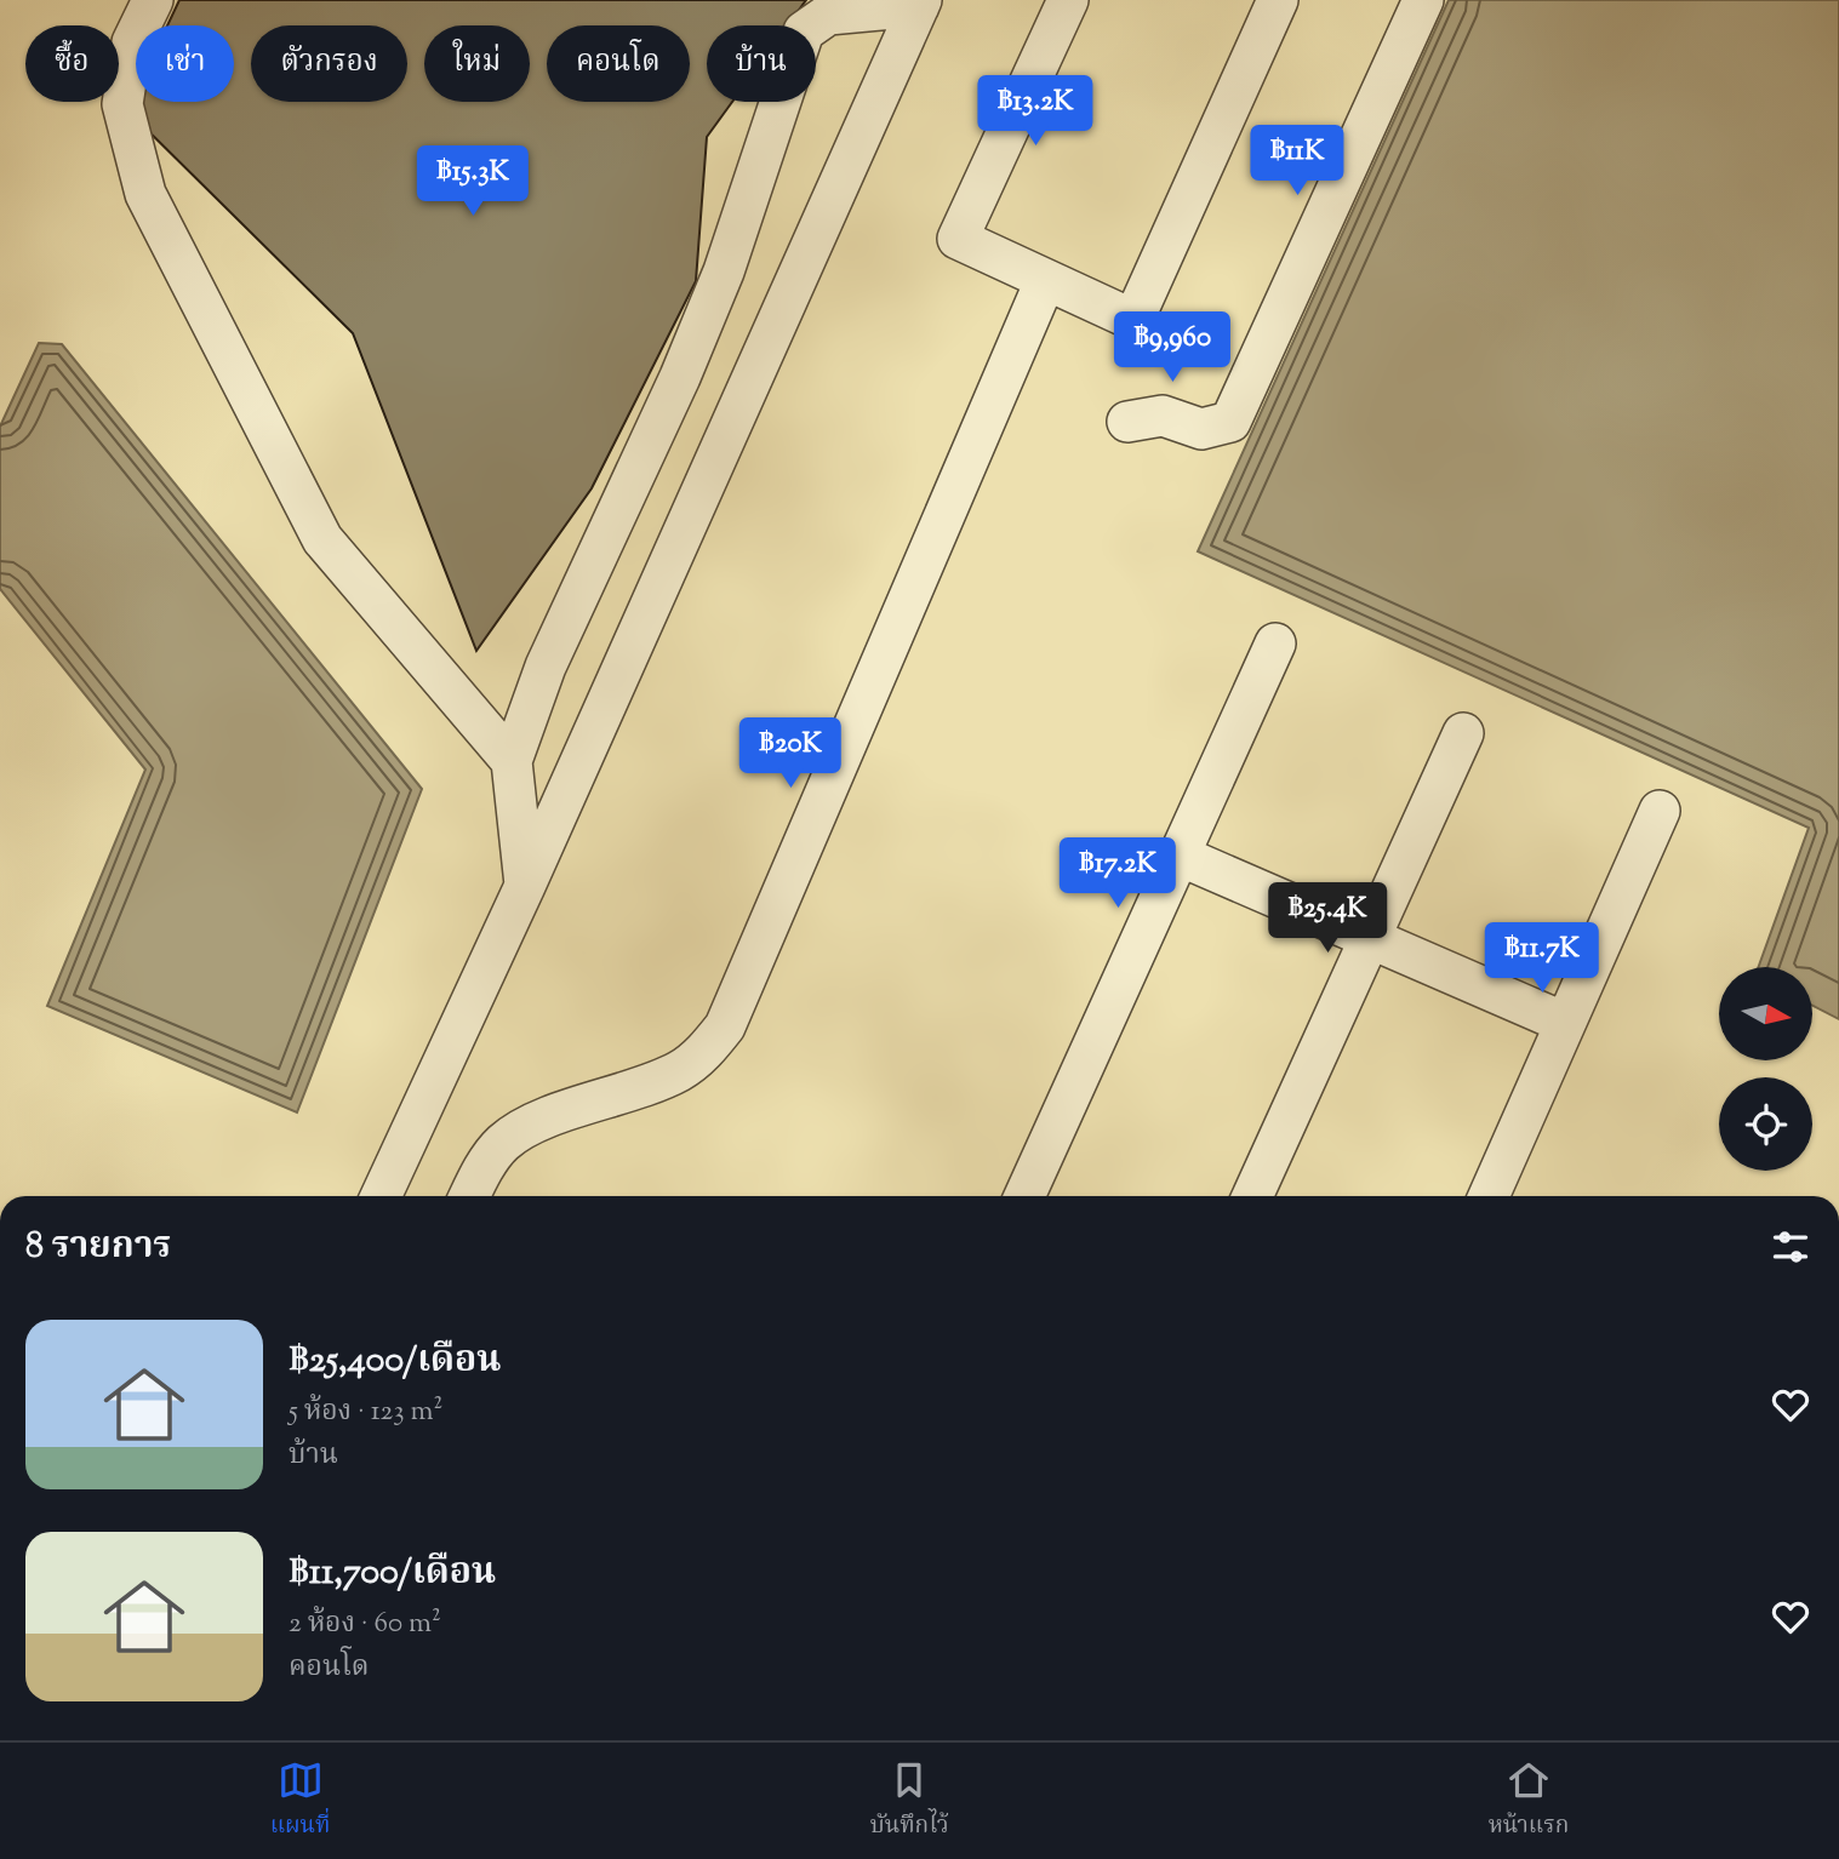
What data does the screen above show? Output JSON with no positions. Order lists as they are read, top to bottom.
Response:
{
  "north": "right",
  "page": {
    "chip": [
      "ซื้อ",
      "เช่า",
      "ตัวกรอง",
      "ใหม่",
      "คอนโด",
      "บ้าน"
    ],
    "price": [
      "฿13.2K",
      "฿11K",
      "฿15.3K",
      "฿9,960",
      "฿20K",
      "฿17.2K",
      "฿25.4K",
      "฿11.7K"
    ],
    "heading": "8 รายการ",
    "list": [
      {
        "name": "฿25,400/เดือน",
        "note": "5 ห้อง · 123 m² · บ้าน"
      },
      {
        "name": "฿11,700/เดือน",
        "note": "2 ห้อง · 60 m² · คอนโด"
      }
    ],
    "tabs": ["แผนที่", "บันทึกไว้", "หน้าแรก"]
  }
}
